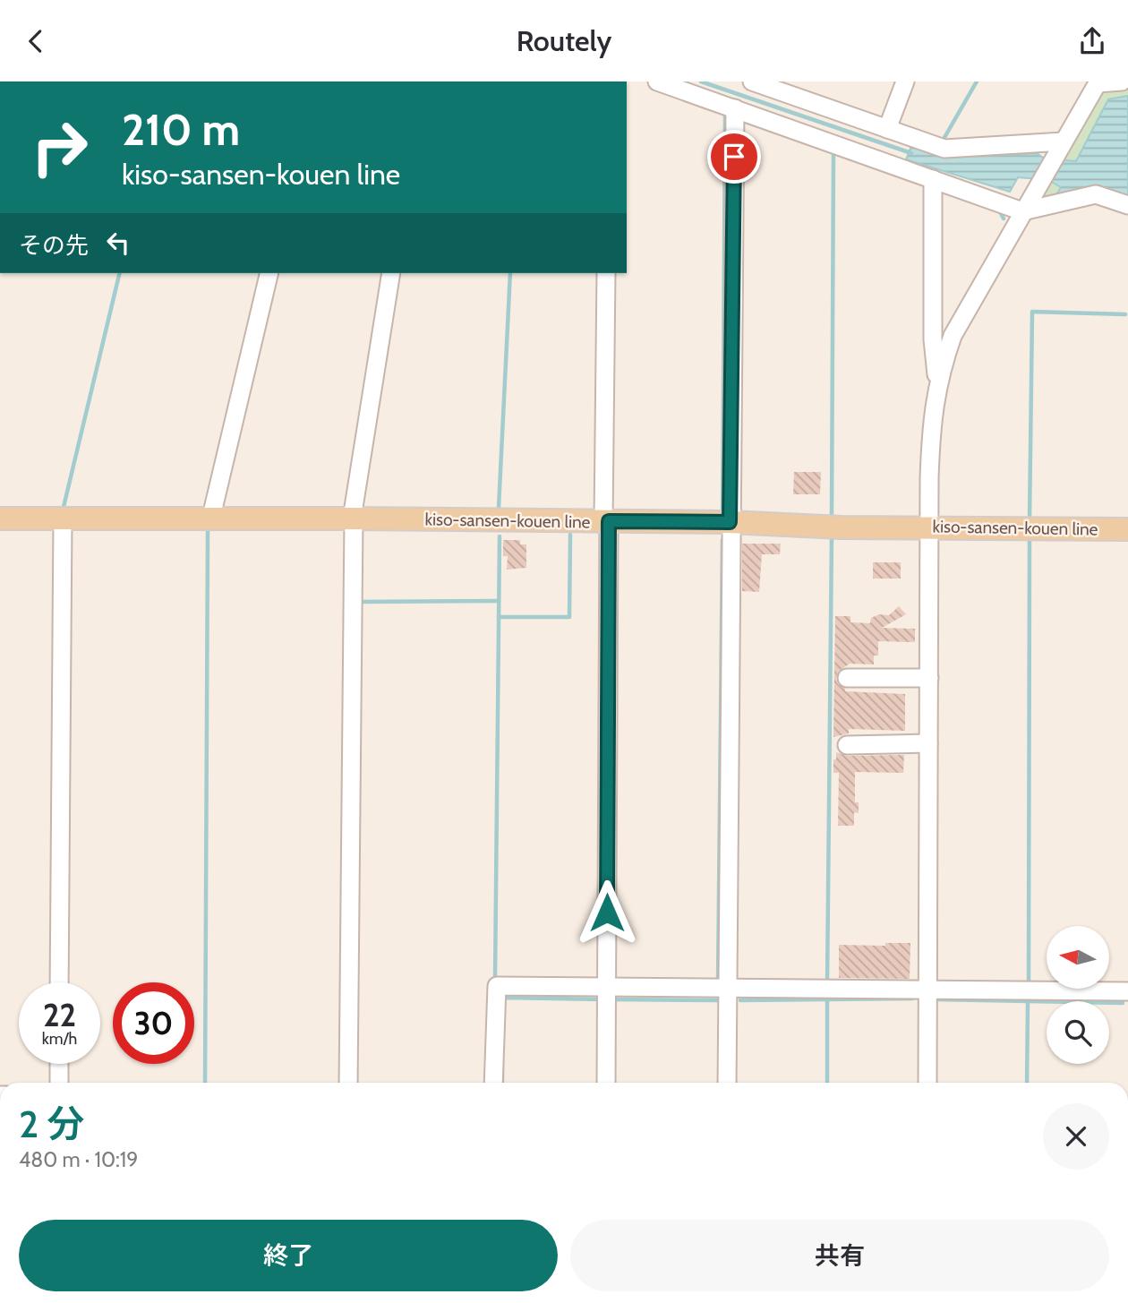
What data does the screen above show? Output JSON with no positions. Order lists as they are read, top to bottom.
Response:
{
  "streets": {
    "main road": ["kiso-sansen-kouen line"]
  },
  "north": "left",
  "page": {
    "header": "Routely",
    "turn": ["210 m", "kiso-sansen-kouen line"],
    "then": "その先",
    "speed": "22 km/h",
    "limit": "30",
    "heading": ["2 分", "480 m · 10:19"],
    "buttons": ["終了", "共有"]
  }
}
